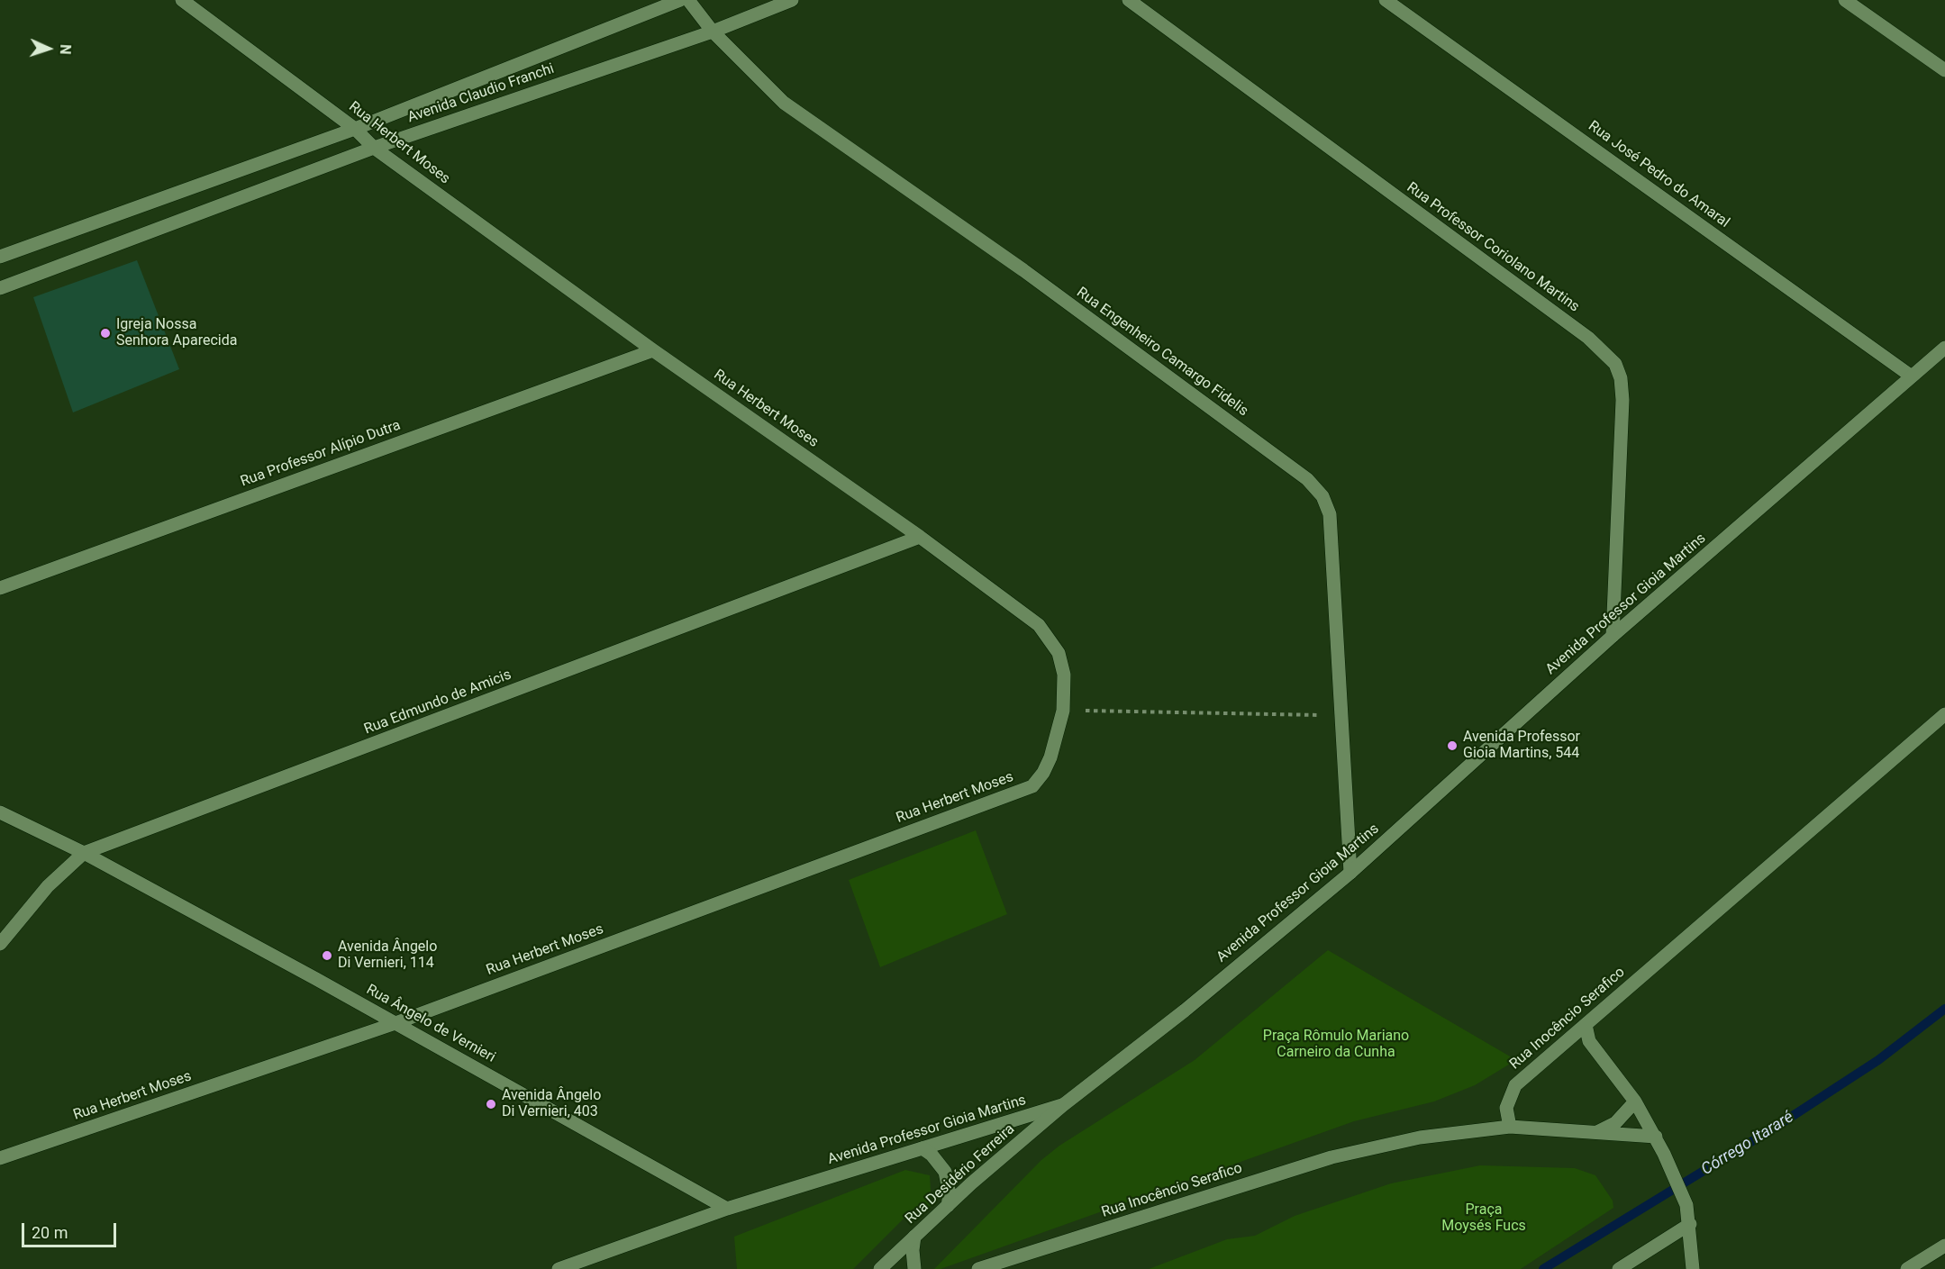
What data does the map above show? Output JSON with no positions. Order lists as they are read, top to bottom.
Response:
{
  "streets": {
    "street": [
      "Avenida Claudio Franchi",
      "Rua Herbert Moses",
      "Rua José Pedro do Amaral",
      "Rua Professor Coriolano Martins",
      "Rua Engenheiro Camargo Fidelis",
      "Rua Professor Alípio Dutra",
      "Avenida Professor Gioia Martins",
      "Rua Edmundo de Amicis",
      "Rua Inocêncio Serafico",
      "Rua Ângelo de Vernieri",
      "Rua Desidério Ferreira"
    ]
  },
  "crossings": [
    ["Avenida Claudio Franchi", "Rua Herbert Moses"],
    ["Avenida Claudio Franchi", "Rua Engenheiro Camargo Fidelis"],
    ["Rua Herbert Moses", "Rua Professor Alípio Dutra"],
    ["Rua Herbert Moses", "Rua Edmundo de Amicis"],
    ["Rua Herbert Moses", "Rua Ângelo de Vernieri"],
    ["Rua José Pedro do Amaral", "Avenida Professor Gioia Martins"],
    ["Rua Professor Coriolano Martins", "Avenida Professor Gioia Martins"],
    ["Rua Engenheiro Camargo Fidelis", "Avenida Professor Gioia Martins"],
    ["Avenida Professor Gioia Martins", "Rua Ângelo de Vernieri"],
    ["Avenida Professor Gioia Martins", "Rua Desidério Ferreira"],
    ["Rua Edmundo de Amicis", "Rua Ângelo de Vernieri"]
  ],
  "water": ["Córrego Itararé"],
  "parks": ["Praça Rômulo Mariano Carneiro da Cunha", "Praça Moysés Fucs"],
  "places": [
    "Igreja Nossa Senhora Aparecida",
    "Avenida Professor Gioia Martins, 544",
    "Avenida Ângelo Di Vernieri, 114",
    "Avenida Ângelo Di Vernieri, 403"
  ],
  "scale_bar": "20 m",
  "north": "right"
}
